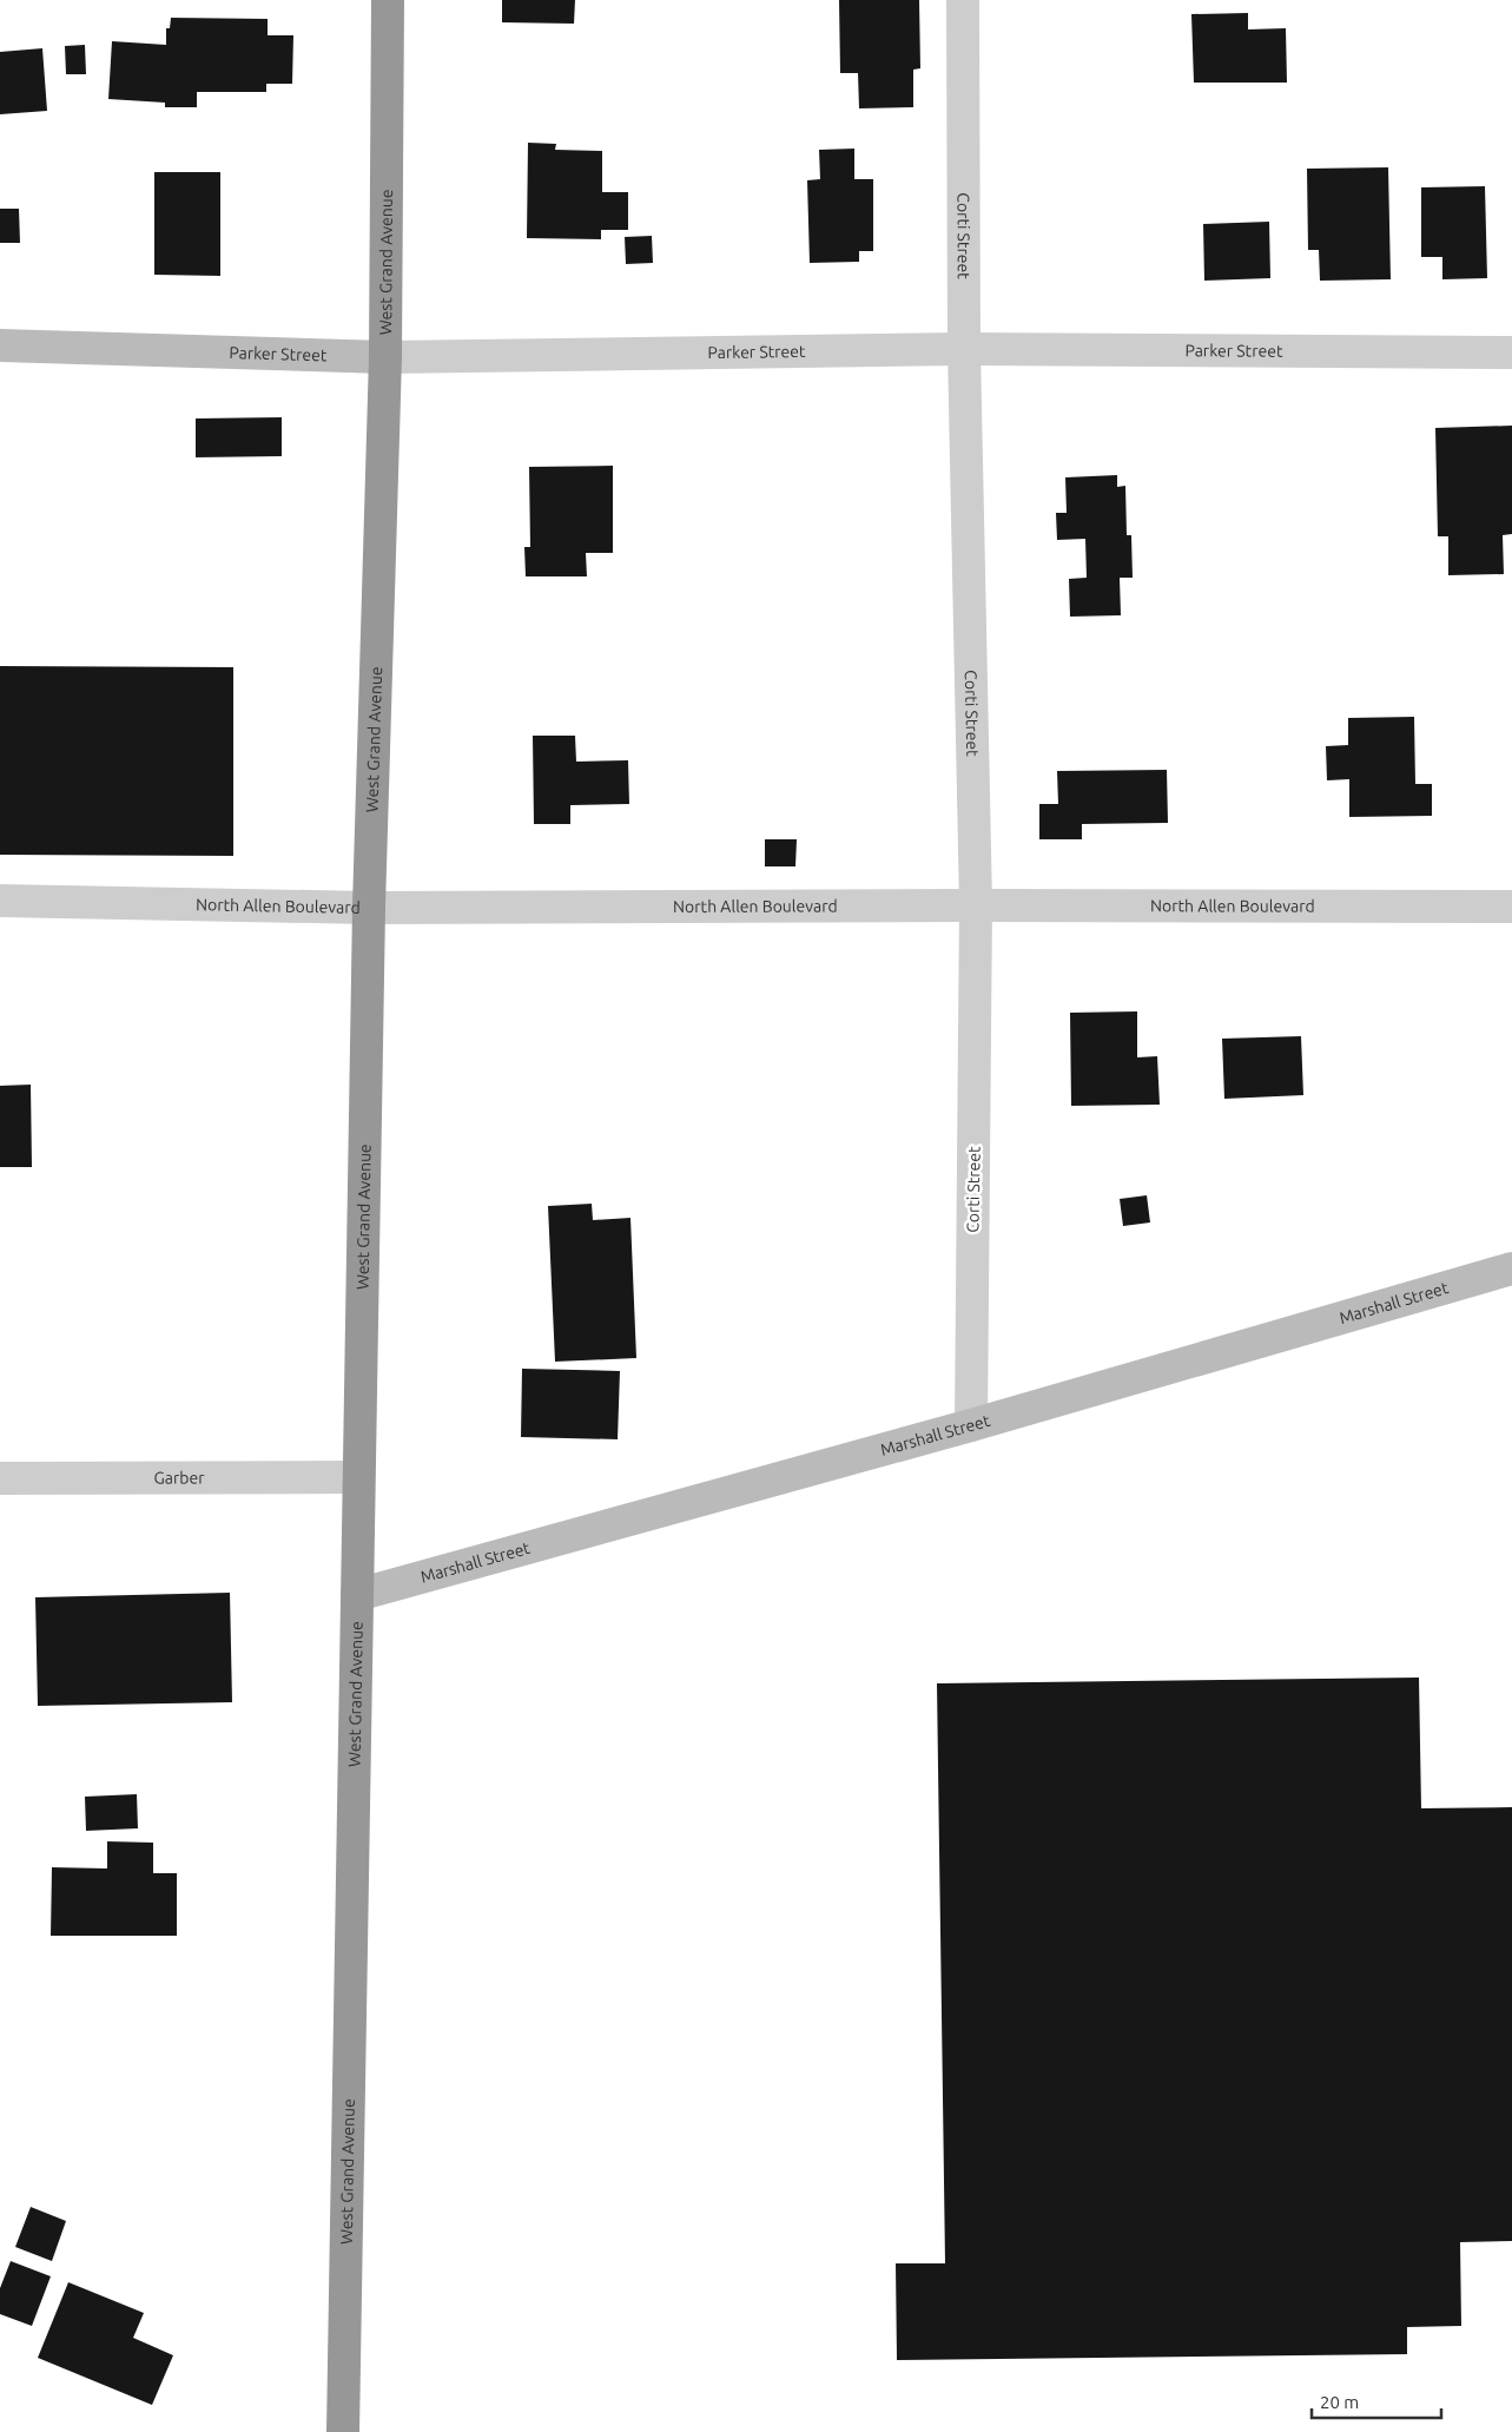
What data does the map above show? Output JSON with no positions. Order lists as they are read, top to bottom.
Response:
{
  "streets": {
    "highway": ["West Grand Avenue"],
    "street": [
      "Corti Street",
      "Parker Street",
      "North Allen Boulevard",
      "Marshall Street",
      "Garber"
    ]
  },
  "crossings": [
    ["Corti Street", "Parker Street"],
    ["Corti Street", "North Allen Boulevard"],
    ["Corti Street", "Marshall Street"],
    ["West Grand Avenue", "Parker Street"],
    ["West Grand Avenue", "North Allen Boulevard"],
    ["West Grand Avenue", "Marshall Street"],
    ["West Grand Avenue", "Garber"]
  ],
  "scale_bar": "20 m"
}
